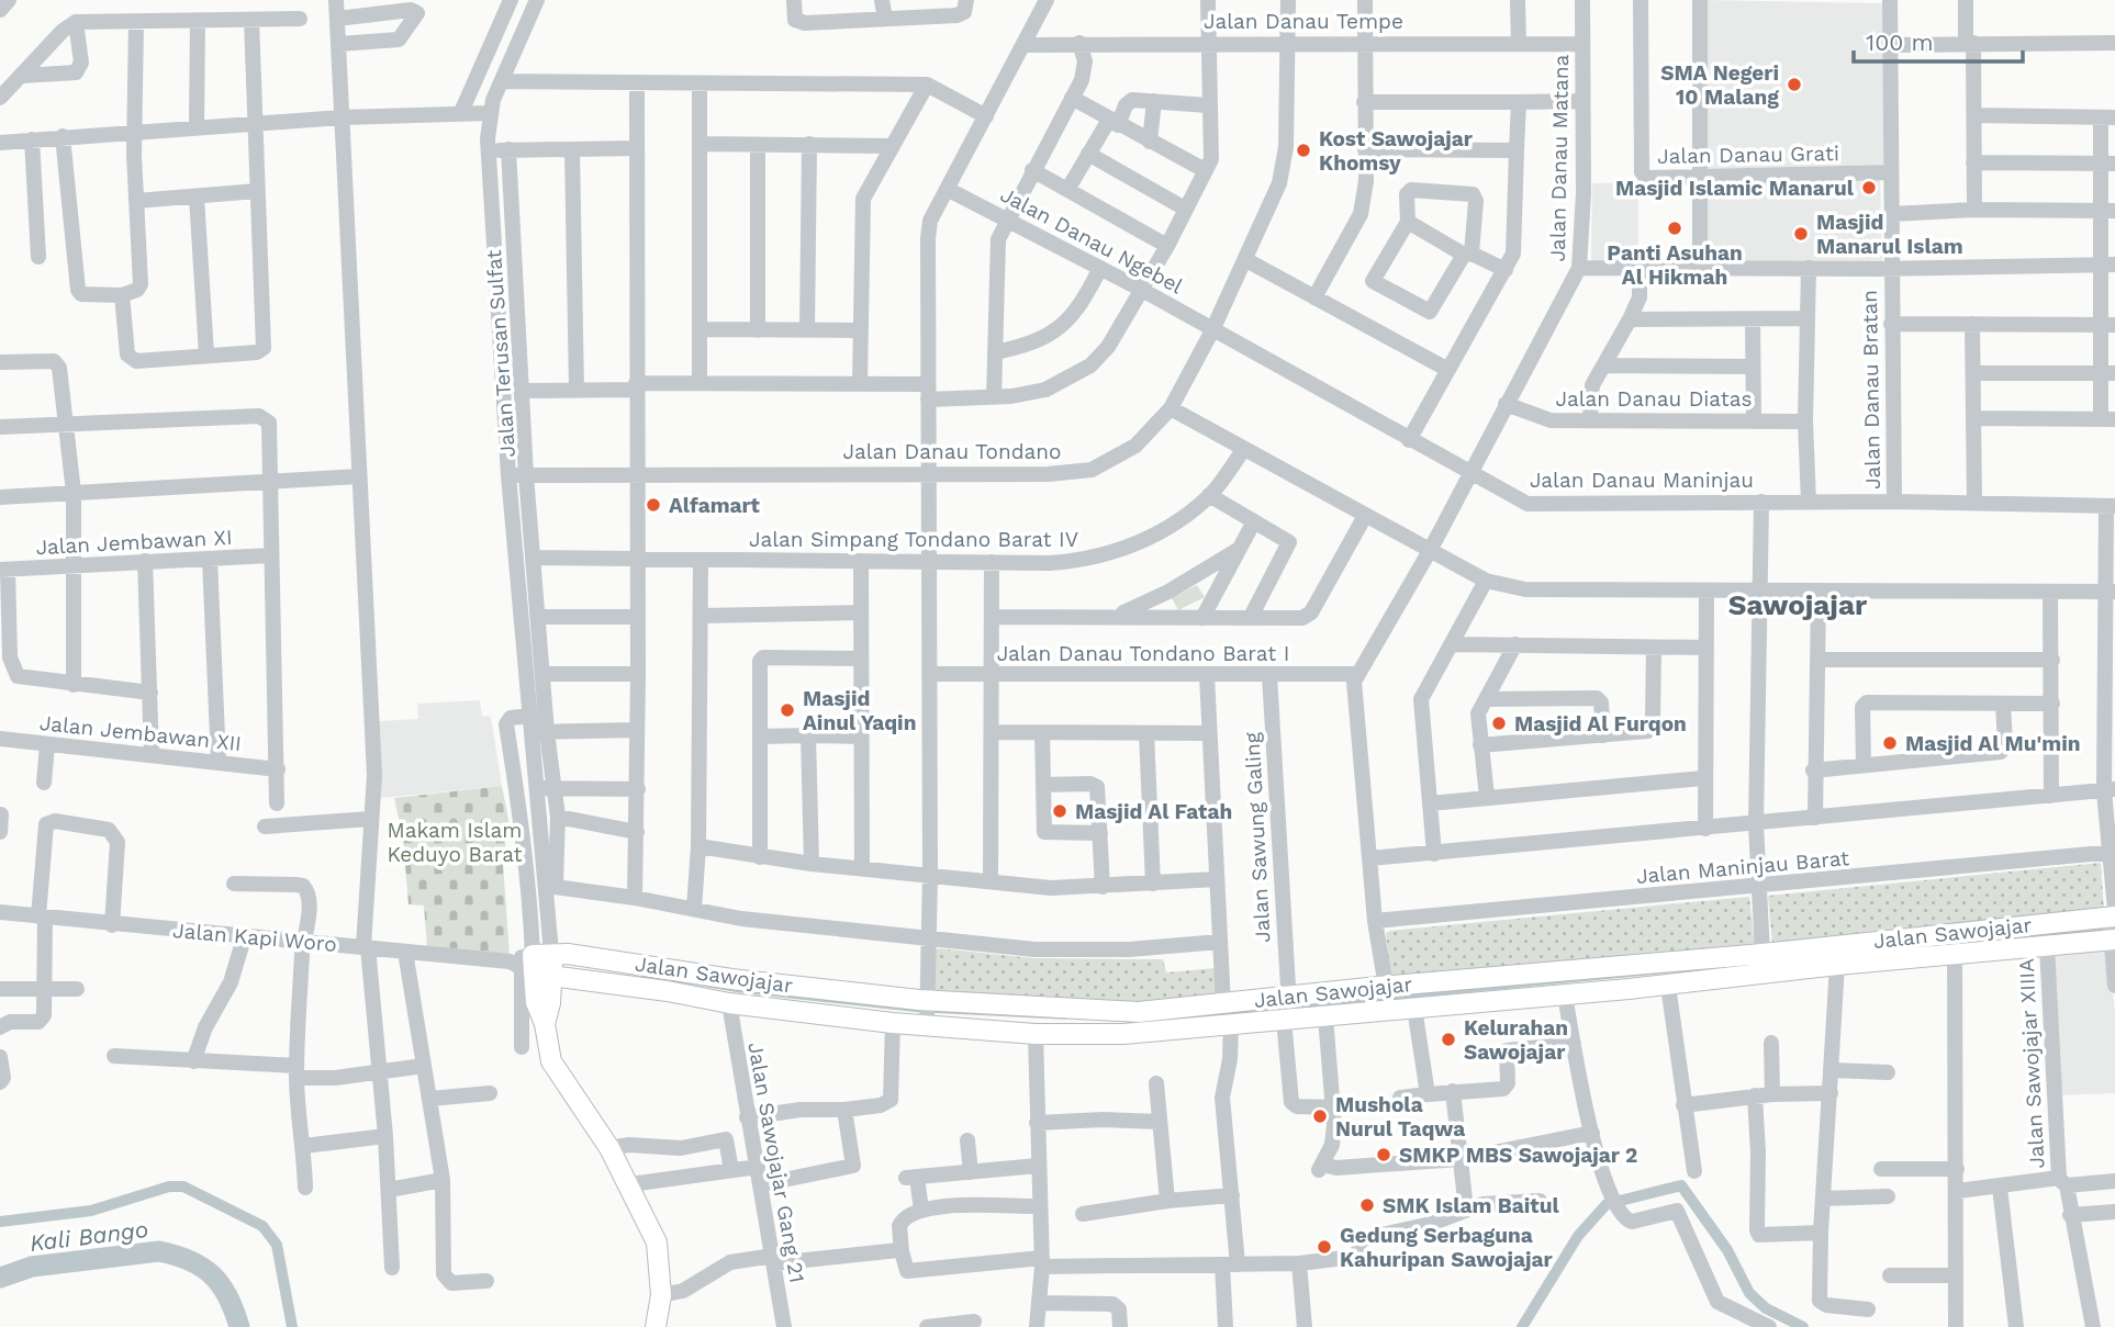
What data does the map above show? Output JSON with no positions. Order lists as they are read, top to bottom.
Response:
{
  "streets": {
    "main road": ["Jalan Sawojajar"],
    "street": [
      "Jalan Danau Tempe",
      "Jalan Danau Grati",
      "Jalan Danau Matana",
      "Jalan Danau Ngebel",
      "Jalan Terusan Sulfat",
      "Jalan Danau Bratan",
      "Jalan Danau Diatas",
      "Jalan Danau Tondano",
      "Jalan Danau Maninjau",
      "Jalan Simpang Tondano Barat IV",
      "Jalan Jembawan XI",
      "Jalan Danau Tondano Barat I",
      "Jalan Jembawan XII",
      "Jalan Sawung Galing",
      "Jalan Maninjau Barat",
      "Jalan Kapi Woro",
      "Jalan Sawojajar XIIIA",
      "Jalan Sawojajar Gang 21"
    ]
  },
  "crossings": [
    ["Jalan Danau Tempe", "Jalan Danau Matana"],
    ["Jalan Danau Tempe", "Jalan Danau Tondano"],
    ["Jalan Danau Grati", "Jalan Danau Bratan"],
    ["Jalan Danau Matana", "Jalan Danau Diatas"],
    ["Jalan Danau Matana", "Jalan Danau Maninjau"],
    ["Jalan Danau Matana", "Jalan Danau Tondano Barat I"],
    ["Jalan Danau Ngebel", "Jalan Danau Tondano"],
    ["Jalan Danau Ngebel", "Jalan Danau Maninjau"],
    ["Jalan Terusan Sulfat", "Jalan Danau Tondano"],
    ["Jalan Terusan Sulfat", "Jalan Simpang Tondano Barat IV"],
    ["Jalan Danau Bratan", "Jalan Danau Maninjau"],
    ["Jalan Danau Tondano", "Jalan Danau Maninjau"],
    ["Jalan Danau Tondano Barat I", "Jalan Sawung Galing"],
    ["Jalan Sawung Galing", "Jalan Sawojajar"],
    ["Jalan Sawojajar", "Jalan Kapi Woro"],
    ["Jalan Sawojajar", "Jalan Sawojajar XIIIA"],
    ["Jalan Sawojajar", "Jalan Sawojajar Gang 21"]
  ],
  "districts": ["Sawojajar"],
  "water": ["Kali Bango"],
  "parks": ["Makam Islam Keduyo Barat"],
  "places": [
    "SMA Negeri 10 Malang",
    "Kost Sawojajar Khomsy",
    "Masjid Islamic Manarul",
    "Panti Asuhan Al Hikmah",
    "Masjid Manarul Islam",
    "Alfamart",
    "Masjid Ainul Yaqin",
    "Masjid Al Furqon",
    "Masjid Al Mu'min",
    "Masjid Al Fatah",
    "Kelurahan Sawojajar",
    "Mushola Nurul Taqwa",
    "SMKP MBS Sawojajar 2",
    "SMK Islam Baitul",
    "Gedung Serbaguna Kahuripan Sawojajar"
  ],
  "scale_bar": "100 m"
}
